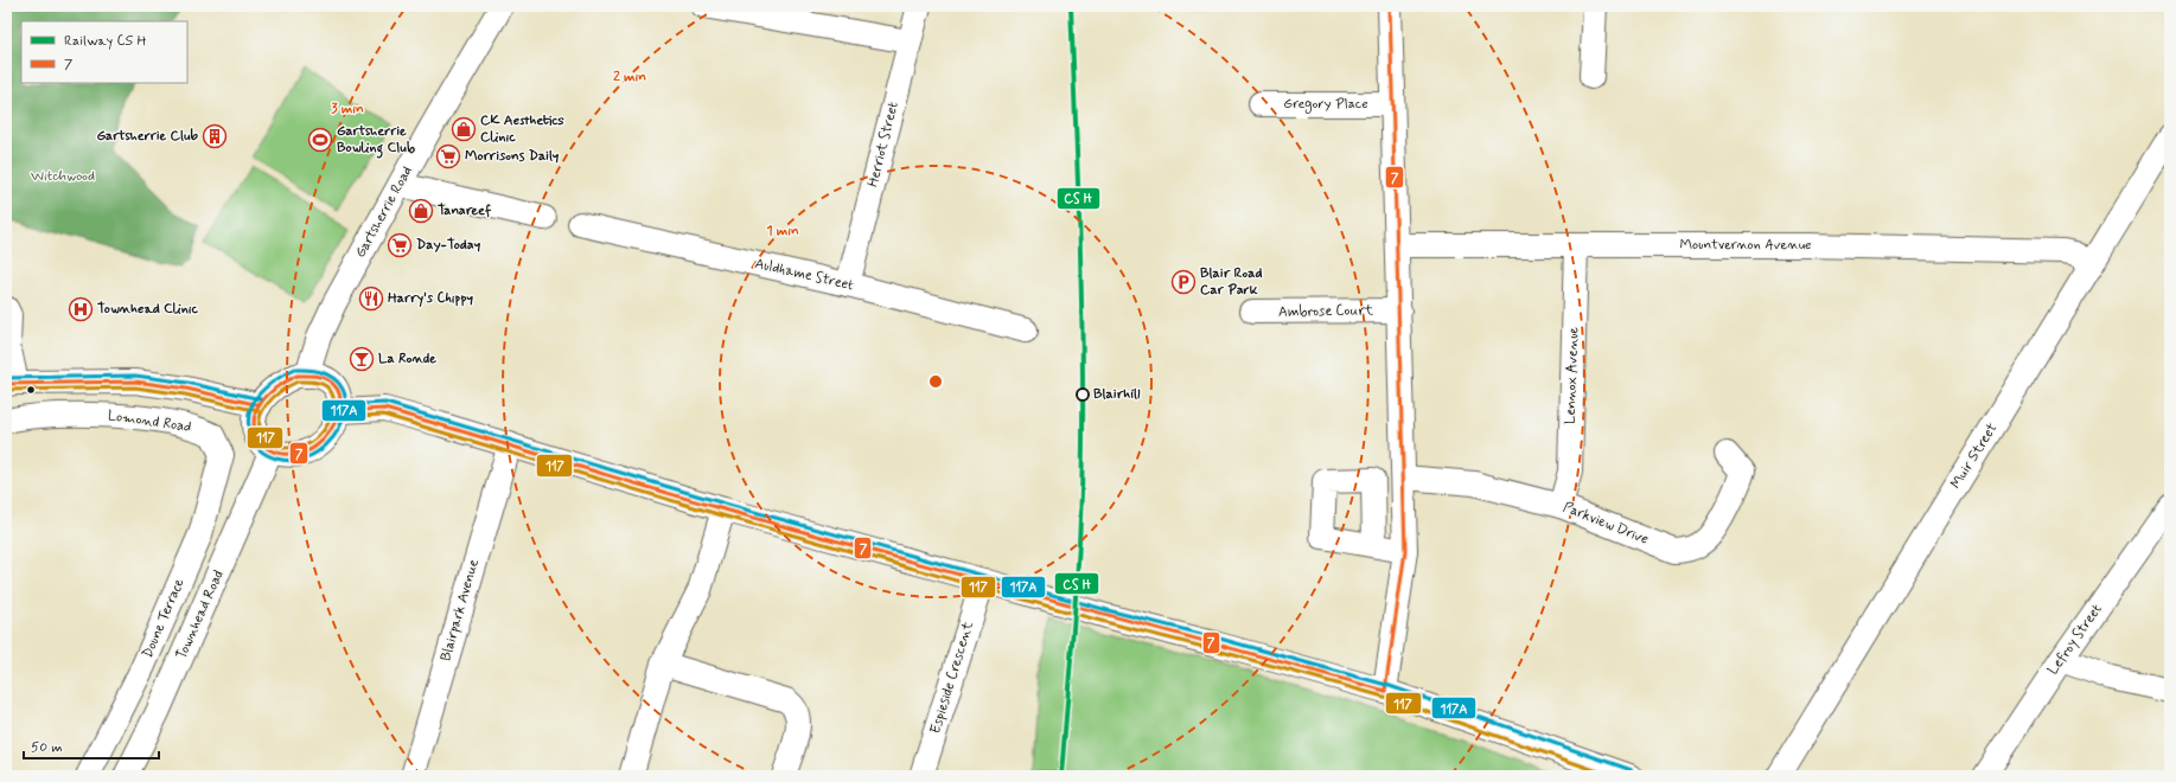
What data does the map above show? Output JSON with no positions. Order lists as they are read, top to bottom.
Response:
{
  "streets": {
    "street": [
      "Gregory Place",
      "Herriot Street",
      "Gartsherrie Road",
      "Mountvernon Avenue",
      "Auldhame Street",
      "Ambrose Court",
      "Lennox Avenue",
      "Lomond Road",
      "Muir Street",
      "Parkview Drive",
      "Blairpark Avenue",
      "Townhead Road",
      "Doune Terrace",
      "Lefroy Street",
      "Espieside Crescent"
    ]
  },
  "crossings": [
    ["Herriot Street", "Auldhame Street"],
    ["Gartsherrie Road", "Townhead Road"],
    ["Mountvernon Avenue", "Lennox Avenue"],
    ["Mountvernon Avenue", "Muir Street"],
    ["Lennox Avenue", "Parkview Drive"],
    ["Lomond Road", "Doune Terrace"]
  ],
  "parks": ["Witchwood"],
  "places": {
    "shop": ["CK Aesthetics Clinic", "Tanareef"],
    "building": ["Gartsherrie Club"],
    "sports": ["Gartsherrie Bowling Club"],
    "supermarket": ["Morrisons Daily", "Day-Today"],
    "parking": ["Blair Road Car Park"],
    "restaurant": ["Harry's Chippy"],
    "hospital": ["Townhead Clinic"],
    "bar": ["La Ronde"],
    "other": ["Blairhill"]
  },
  "lines": ["transit line 7", "transit line 117A", "transit line 117"],
  "legend": ["Railway CS H", "7"],
  "scale_bar": "50 m",
  "rings": ["2 min", "3 min", "1 min"]
}
